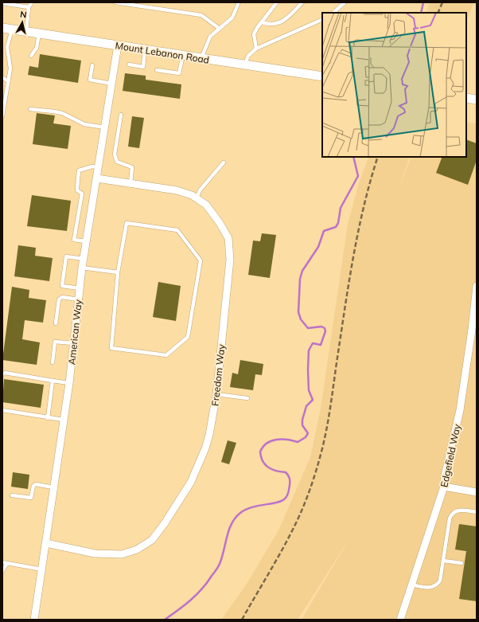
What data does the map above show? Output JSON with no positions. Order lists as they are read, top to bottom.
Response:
{
  "streets": {
    "street": [
      "Mount Lebanon Road",
      "American Way",
      "Freedom Way",
      "Edgefield Way"
    ]
  },
  "crossings": [
    ["Mount Lebanon Road", "American Way"],
    ["American Way", "Freedom Way"]
  ],
  "north": "top"
}
